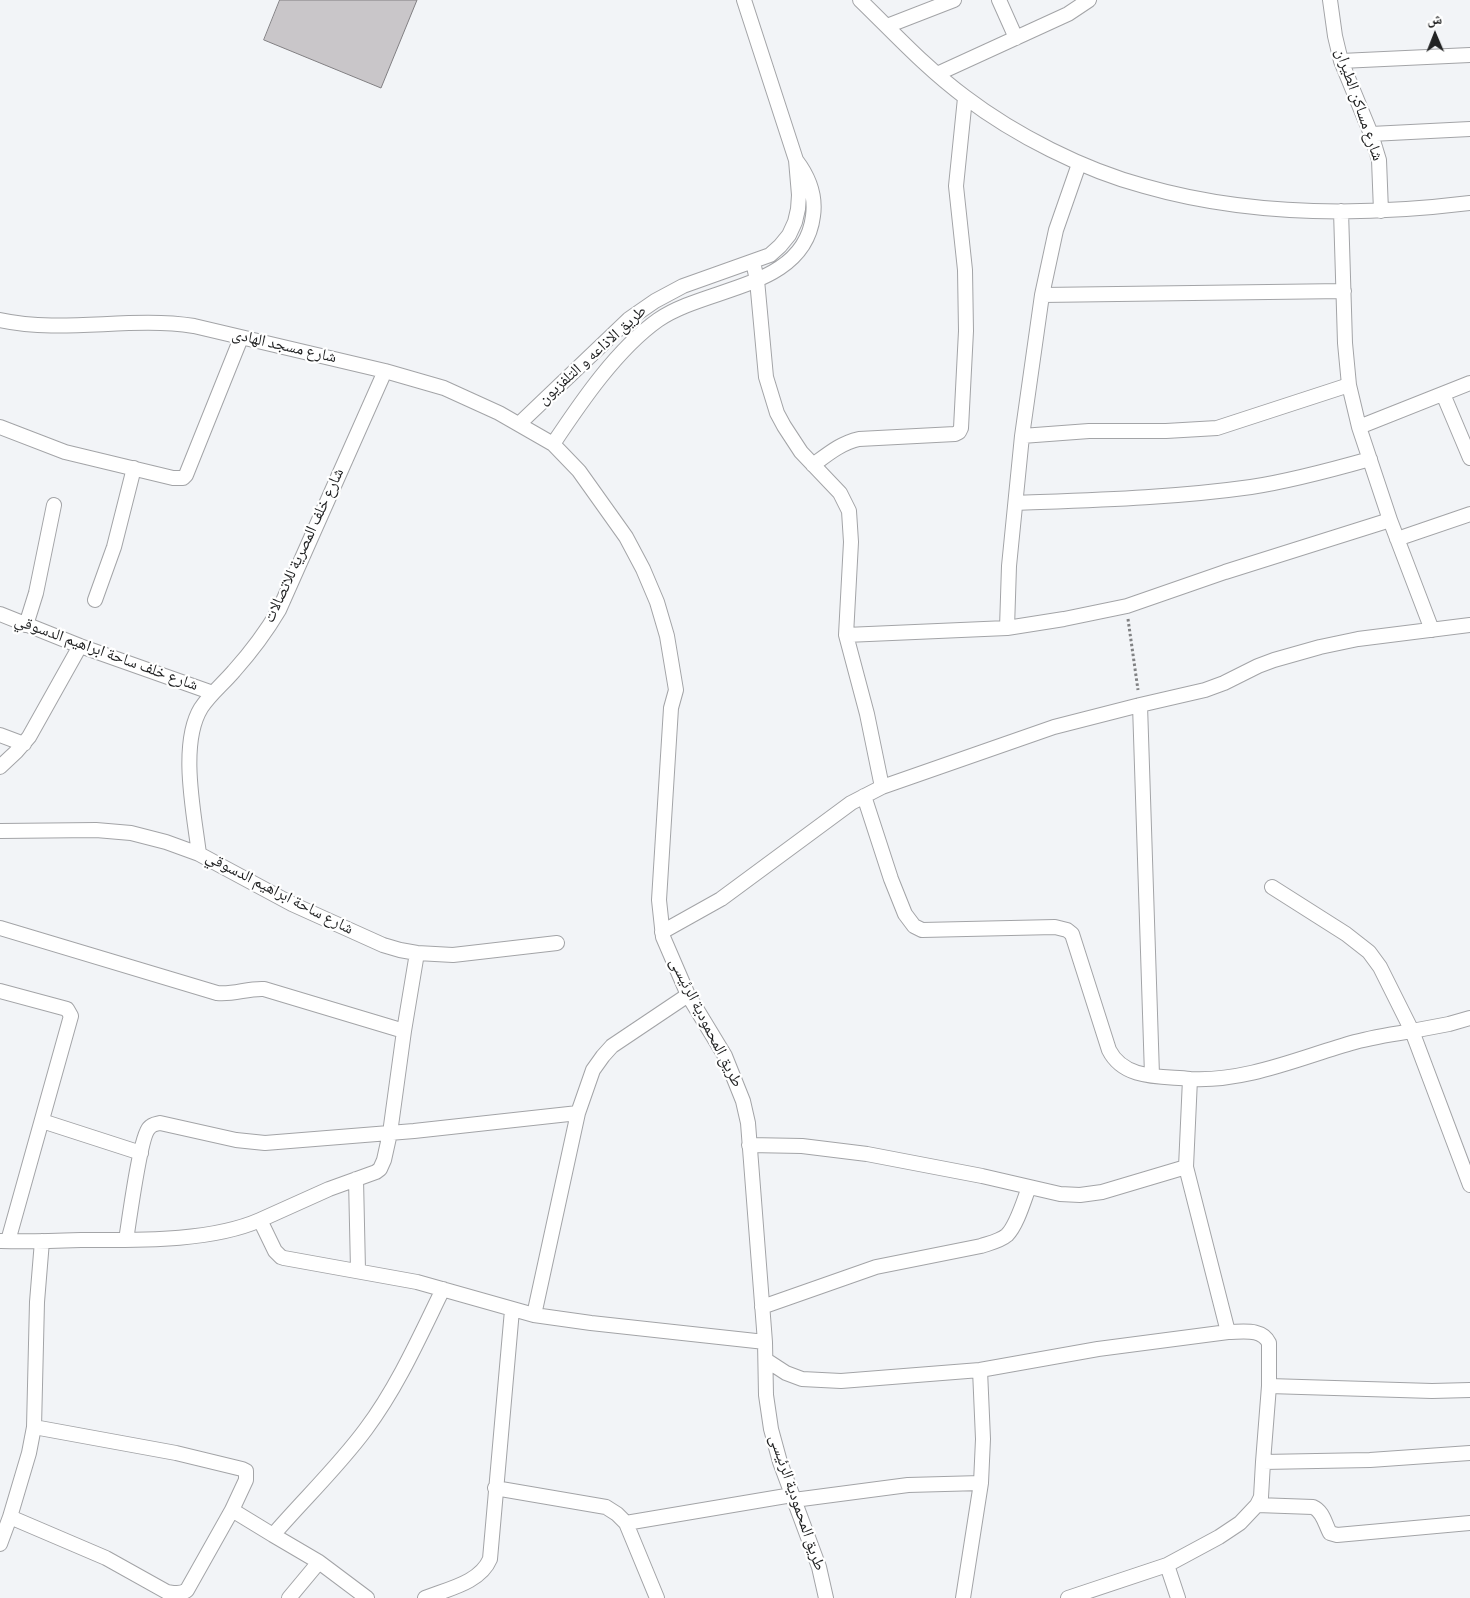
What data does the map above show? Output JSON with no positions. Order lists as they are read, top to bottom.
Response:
{
  "streets": {
    "street": [
      "شارع مساكن الطيران",
      "شارع مسجد الهادى",
      "طريق الاذاعه و التلفزيون",
      "شارع خلف المصرية للاتصالات",
      "شارع خلف ساحة ابراهيم الدسوقي",
      "شارع ساحة ابراهيم الدسوقي",
      "طريق المحمودية الرئيسى"
    ]
  },
  "crossings": [
    ["شارع مسجد الهادى", "طريق الاذاعه و التلفزيون"],
    ["شارع مسجد الهادى", "شارع خلف المصرية للاتصالات"],
    ["شارع مسجد الهادى", "طريق المحمودية الرئيسى"],
    ["طريق الاذاعه و التلفزيون", "طريق المحمودية الرئيسى"],
    ["شارع خلف المصرية للاتصالات", "شارع خلف ساحة ابراهيم الدسوقي"],
    ["شارع خلف المصرية للاتصالات", "شارع ساحة ابراهيم الدسوقي"]
  ],
  "north": "top"
}
